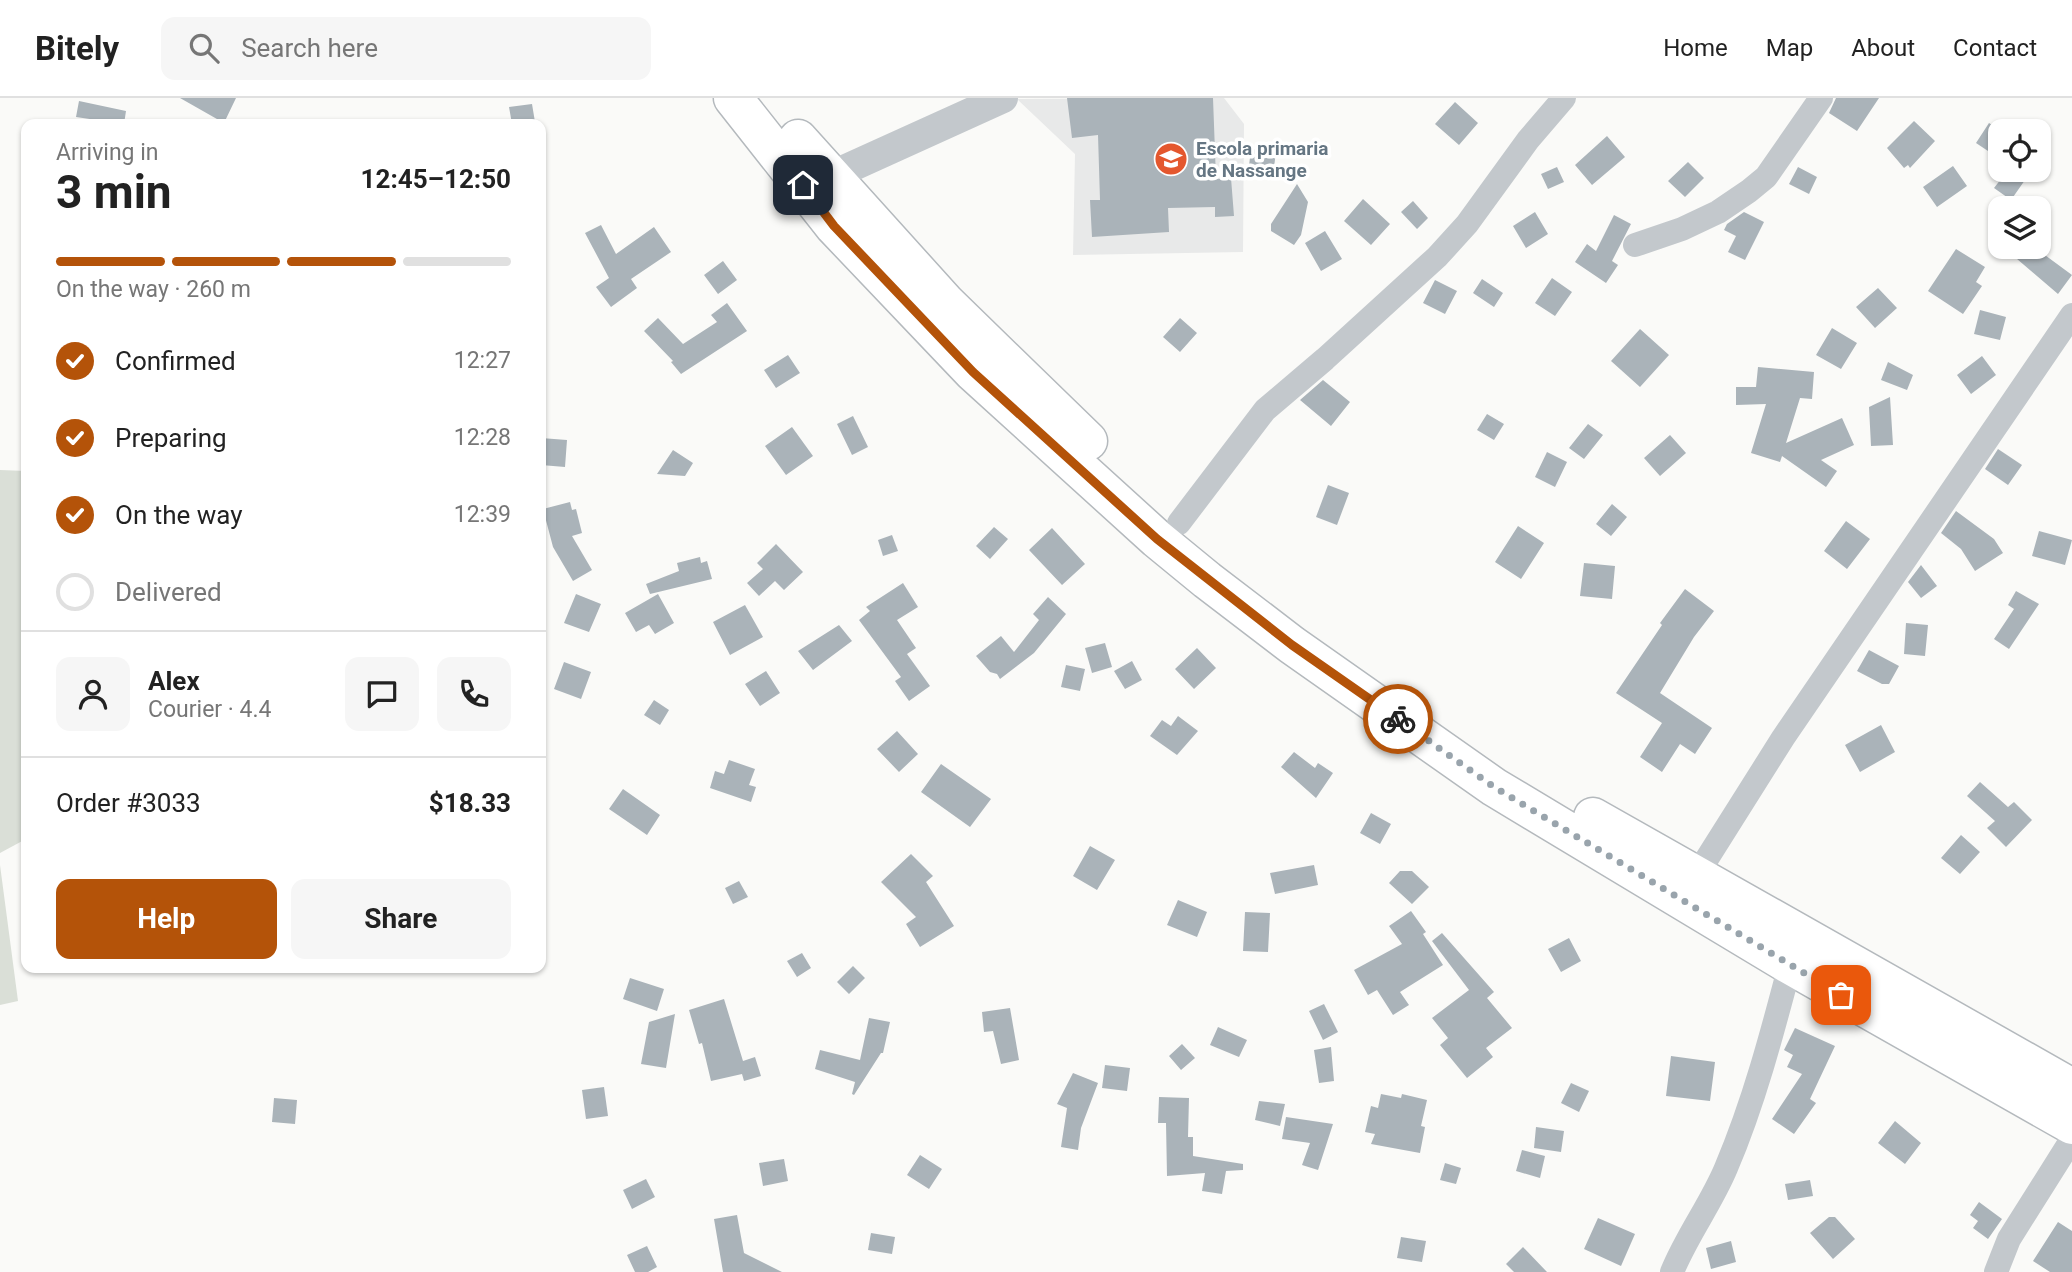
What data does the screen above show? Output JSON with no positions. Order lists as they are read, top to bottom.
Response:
{
  "places": {
    "school or university": ["Escola primaria de Nassange"]
  },
  "page": {
    "header": "Bitely",
    "search": "Search here",
    "nav": [
      "Home",
      "Map",
      "About",
      "Contact"
    ],
    "heading": ["3 min", "Arriving in", "12:45–12:50"],
    "panel": [
      "Alex",
      "Courier · 4.4",
      "Order #3033",
      "$18.33"
    ],
    "bar": "On the way · 260 m",
    "list": [
      ["Confirmed", "12:27"],
      ["Preparing", "12:28"],
      ["On the way", "12:39"],
      "Delivered"
    ],
    "buttons": ["Help", "Share"]
  }
}
